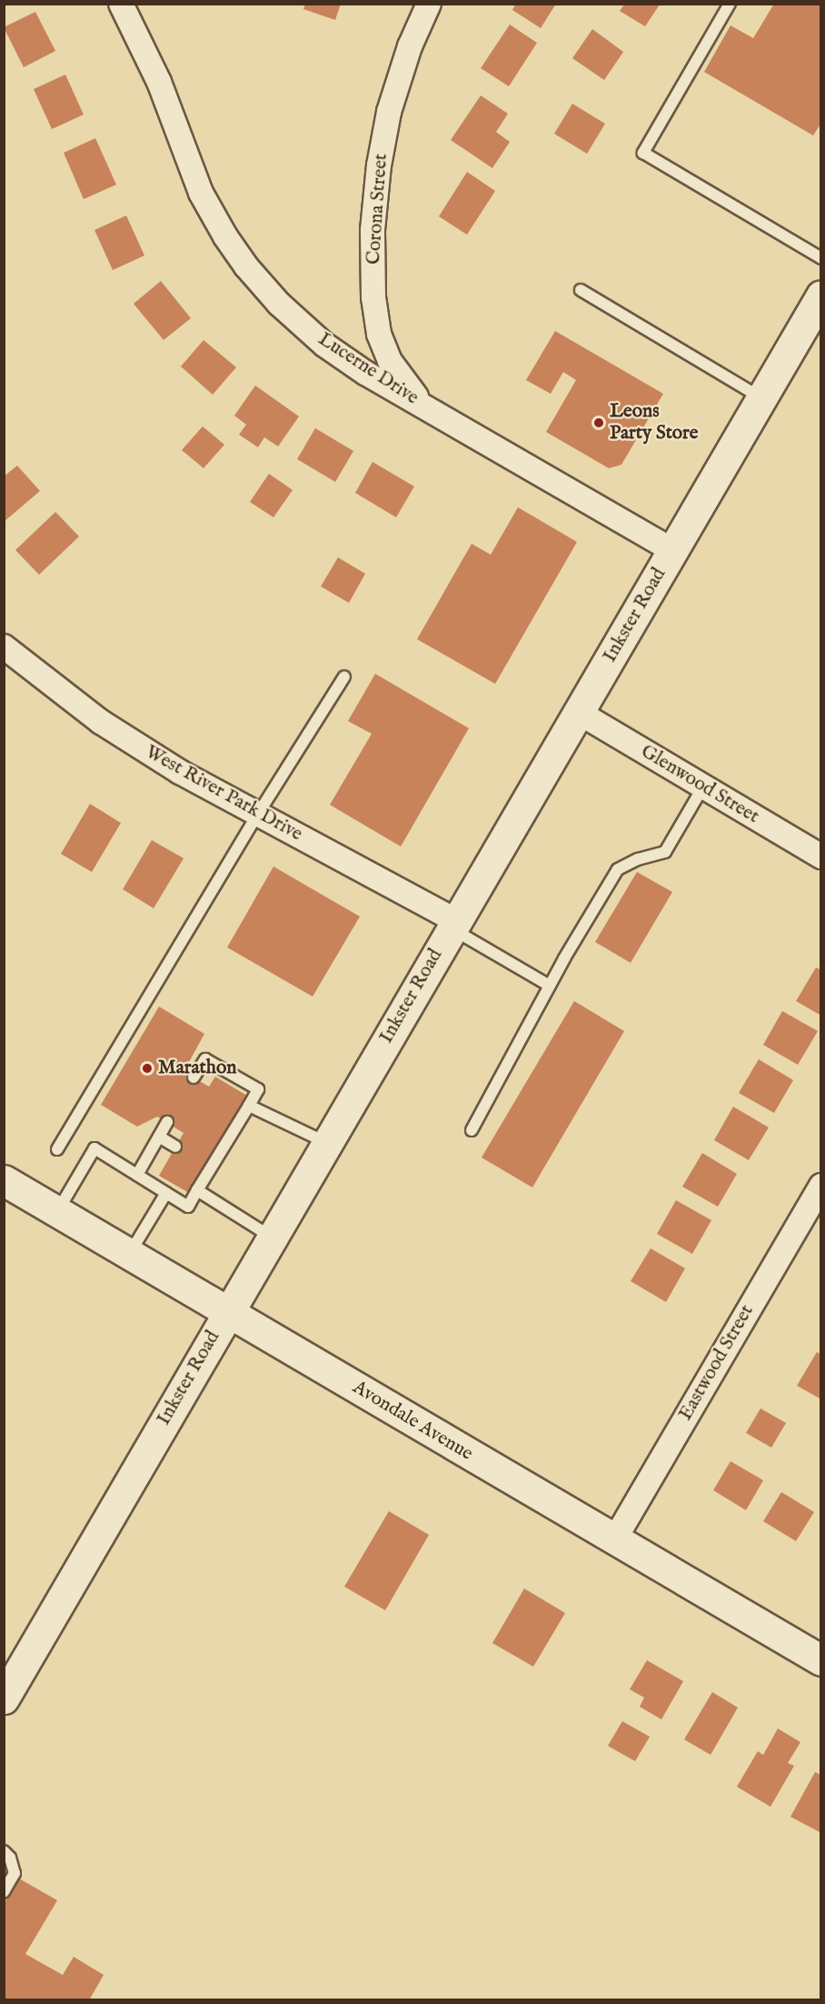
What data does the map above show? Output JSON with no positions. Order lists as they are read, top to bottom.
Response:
{
  "streets": {
    "main road": ["Inkster Road", "Avondale Avenue"],
    "street": [
      "Corona Street",
      "Lucerne Drive",
      "Glenwood Street",
      "West River Park Drive",
      "Eastwood Street"
    ]
  },
  "crossings": [
    ["Corona Street", "Lucerne Drive"],
    ["Lucerne Drive", "Inkster Road"],
    ["Inkster Road", "Glenwood Street"],
    ["Inkster Road", "West River Park Drive"],
    ["Inkster Road", "Avondale Avenue"],
    ["Eastwood Street", "Avondale Avenue"]
  ],
  "places": ["Leons Party Store", "Marathon"]
}
